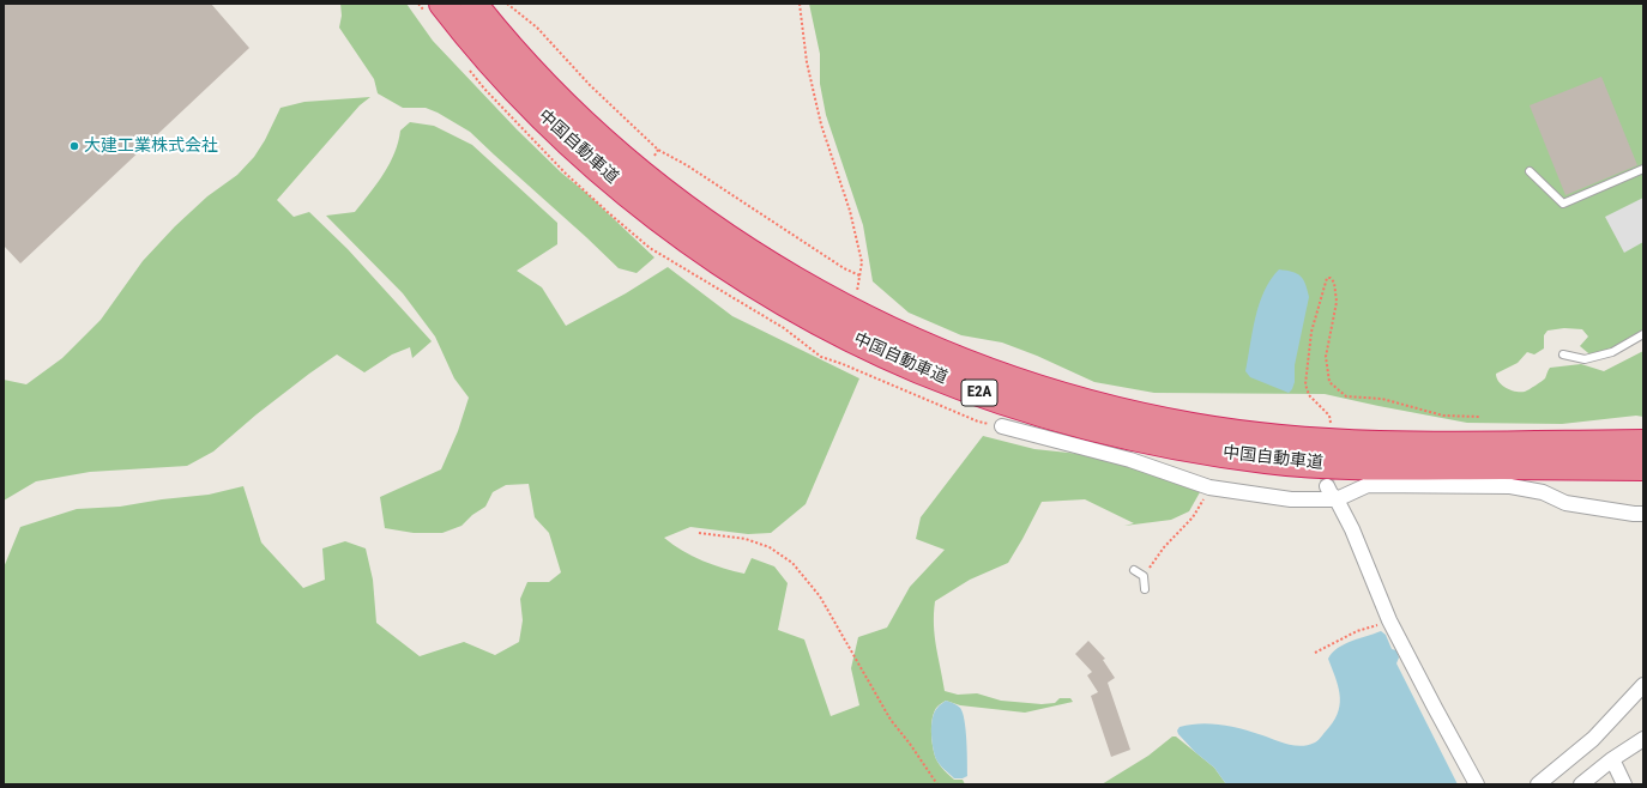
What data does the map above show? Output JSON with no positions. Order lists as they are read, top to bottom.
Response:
{
  "streets": {
    "highway": ["中国自動車道", "E2A"]
  },
  "places": ["大建工業株式会社"]
}
